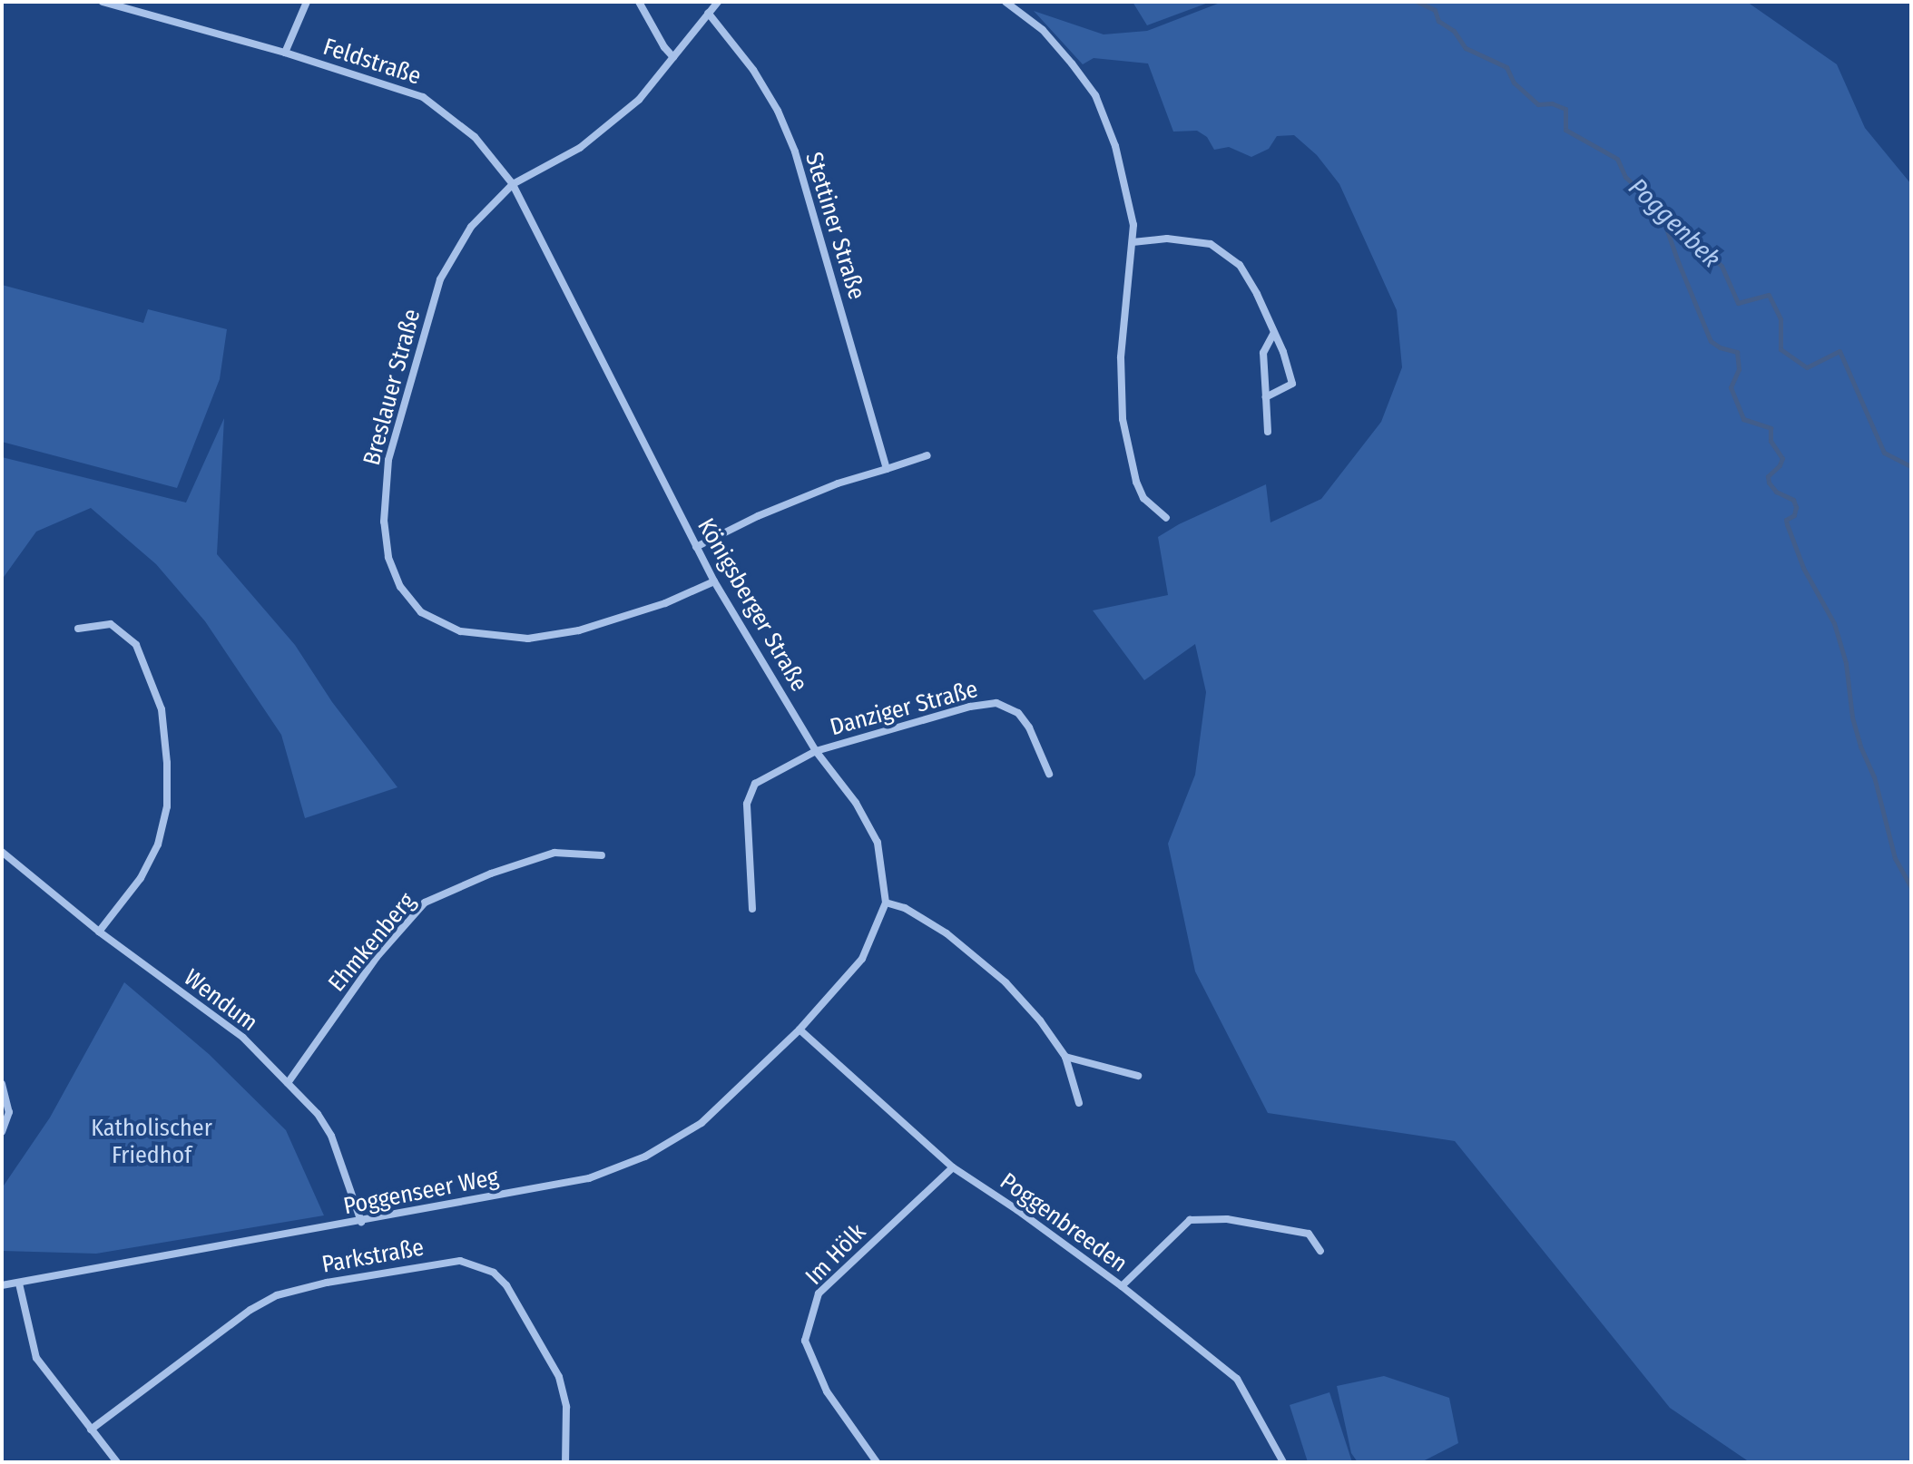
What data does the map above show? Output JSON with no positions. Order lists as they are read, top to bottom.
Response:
{
  "streets": {
    "street": [
      "Feldstraße",
      "Stettiner Straße",
      "Breslauer Straße",
      "Königsberger Straße",
      "Danziger Straße",
      "Ehmkenberg",
      "Wendum",
      "Poggenseer Weg",
      "Poggenbreeden",
      "Im Hölk",
      "Parkstraße"
    ]
  },
  "crossings": [
    ["Feldstraße", "Breslauer Straße"],
    ["Feldstraße", "Königsberger Straße"],
    ["Breslauer Straße", "Königsberger Straße"],
    ["Königsberger Straße", "Danziger Straße"],
    ["Ehmkenberg", "Wendum"],
    ["Wendum", "Poggenseer Weg"],
    ["Poggenseer Weg", "Poggenbreeden"],
    ["Poggenbreeden", "Im Hölk"]
  ],
  "water": ["Poggenbek"],
  "parks": ["Katholischer Friedhof"]
}
